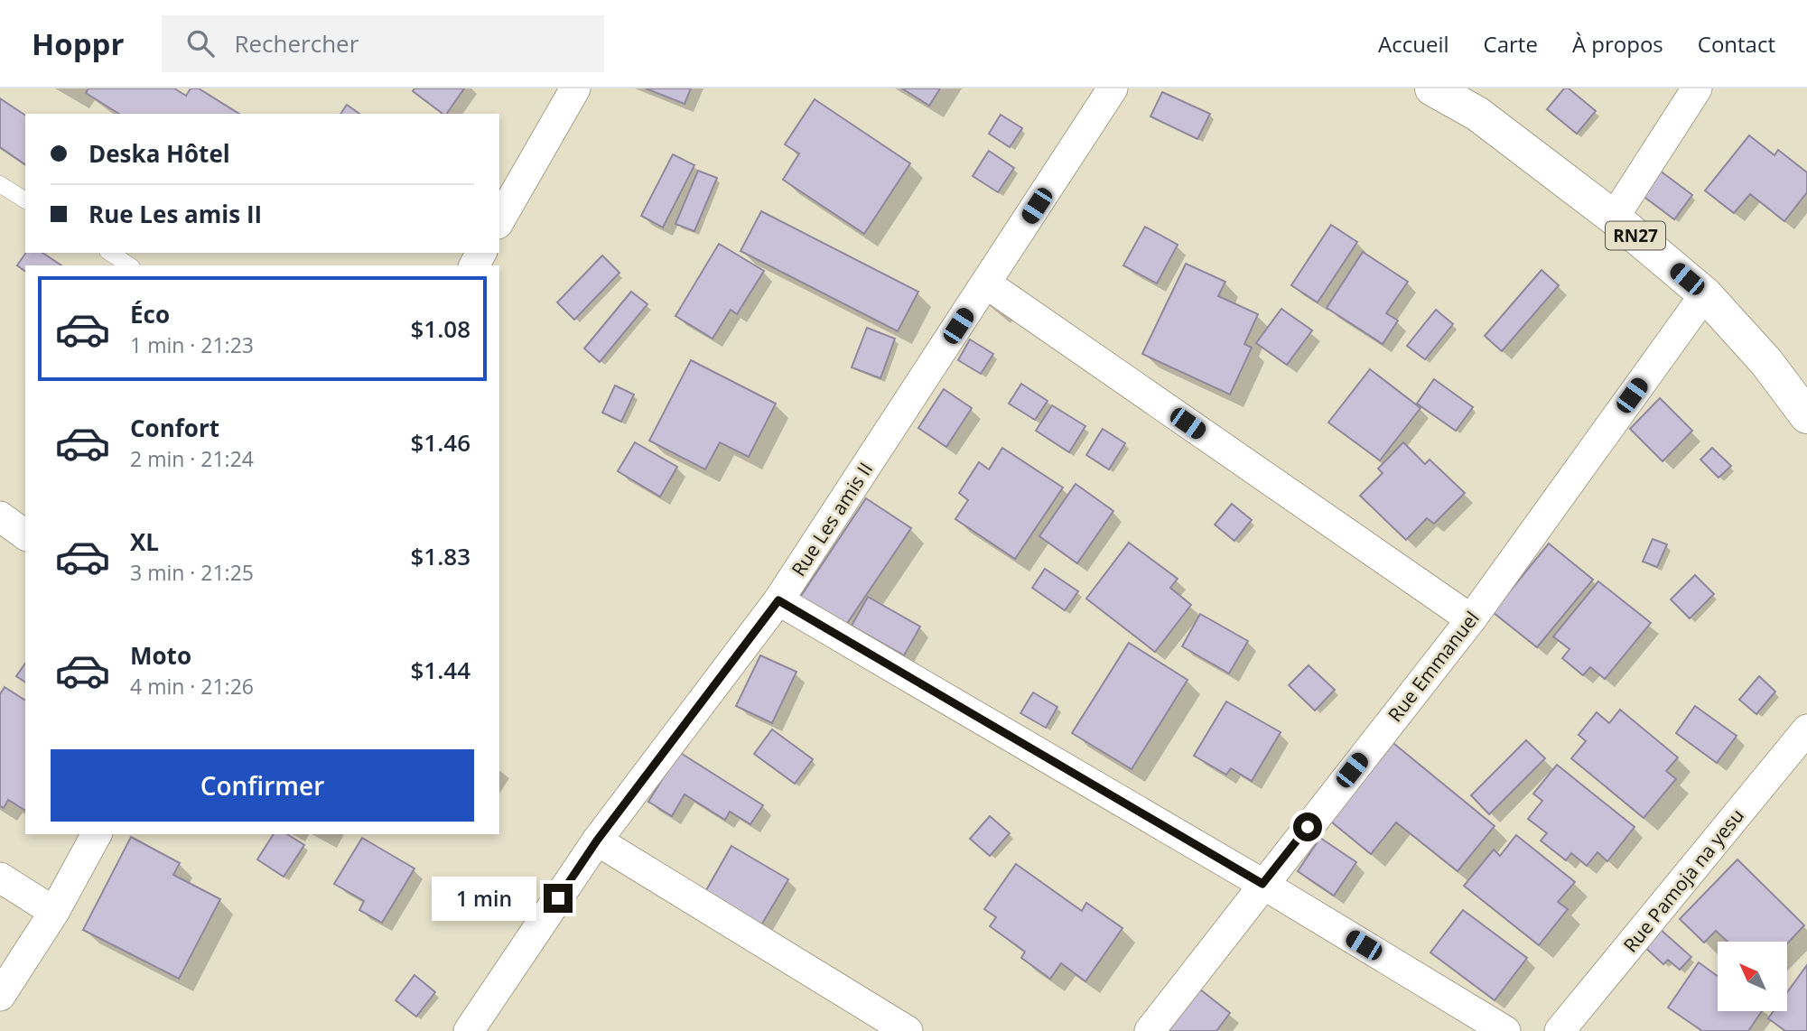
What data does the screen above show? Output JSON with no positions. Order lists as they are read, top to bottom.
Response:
{
  "streets": {
    "main road": ["RN27"],
    "street": ["Rue Les amis II", "Rue Emmanuel", "Rue Pamoja na yesu"]
  },
  "crossings": [
    ["RN27", "Rue Emmanuel"]
  ],
  "north": "top left",
  "page": {
    "header": "Hoppr",
    "search": "Rechercher",
    "nav": [
      "Accueil",
      "Carte",
      "À propos",
      "Contact"
    ],
    "banner": ["Deska Hôtel", "Rue Les amis II"],
    "list": [
      {
        "name": "Éco",
        "note": "1 min · 21:23",
        "value": "$1.08"
      },
      {
        "name": "Confort",
        "note": "2 min · 21:24",
        "value": "$1.46"
      },
      {
        "name": "XL",
        "note": "3 min · 21:25",
        "value": "$1.83"
      },
      {
        "name": "Moto",
        "note": "4 min · 21:26",
        "value": "$1.44"
      }
    ],
    "buttons": "Confirmer",
    "bubble": "1 min"
  }
}
